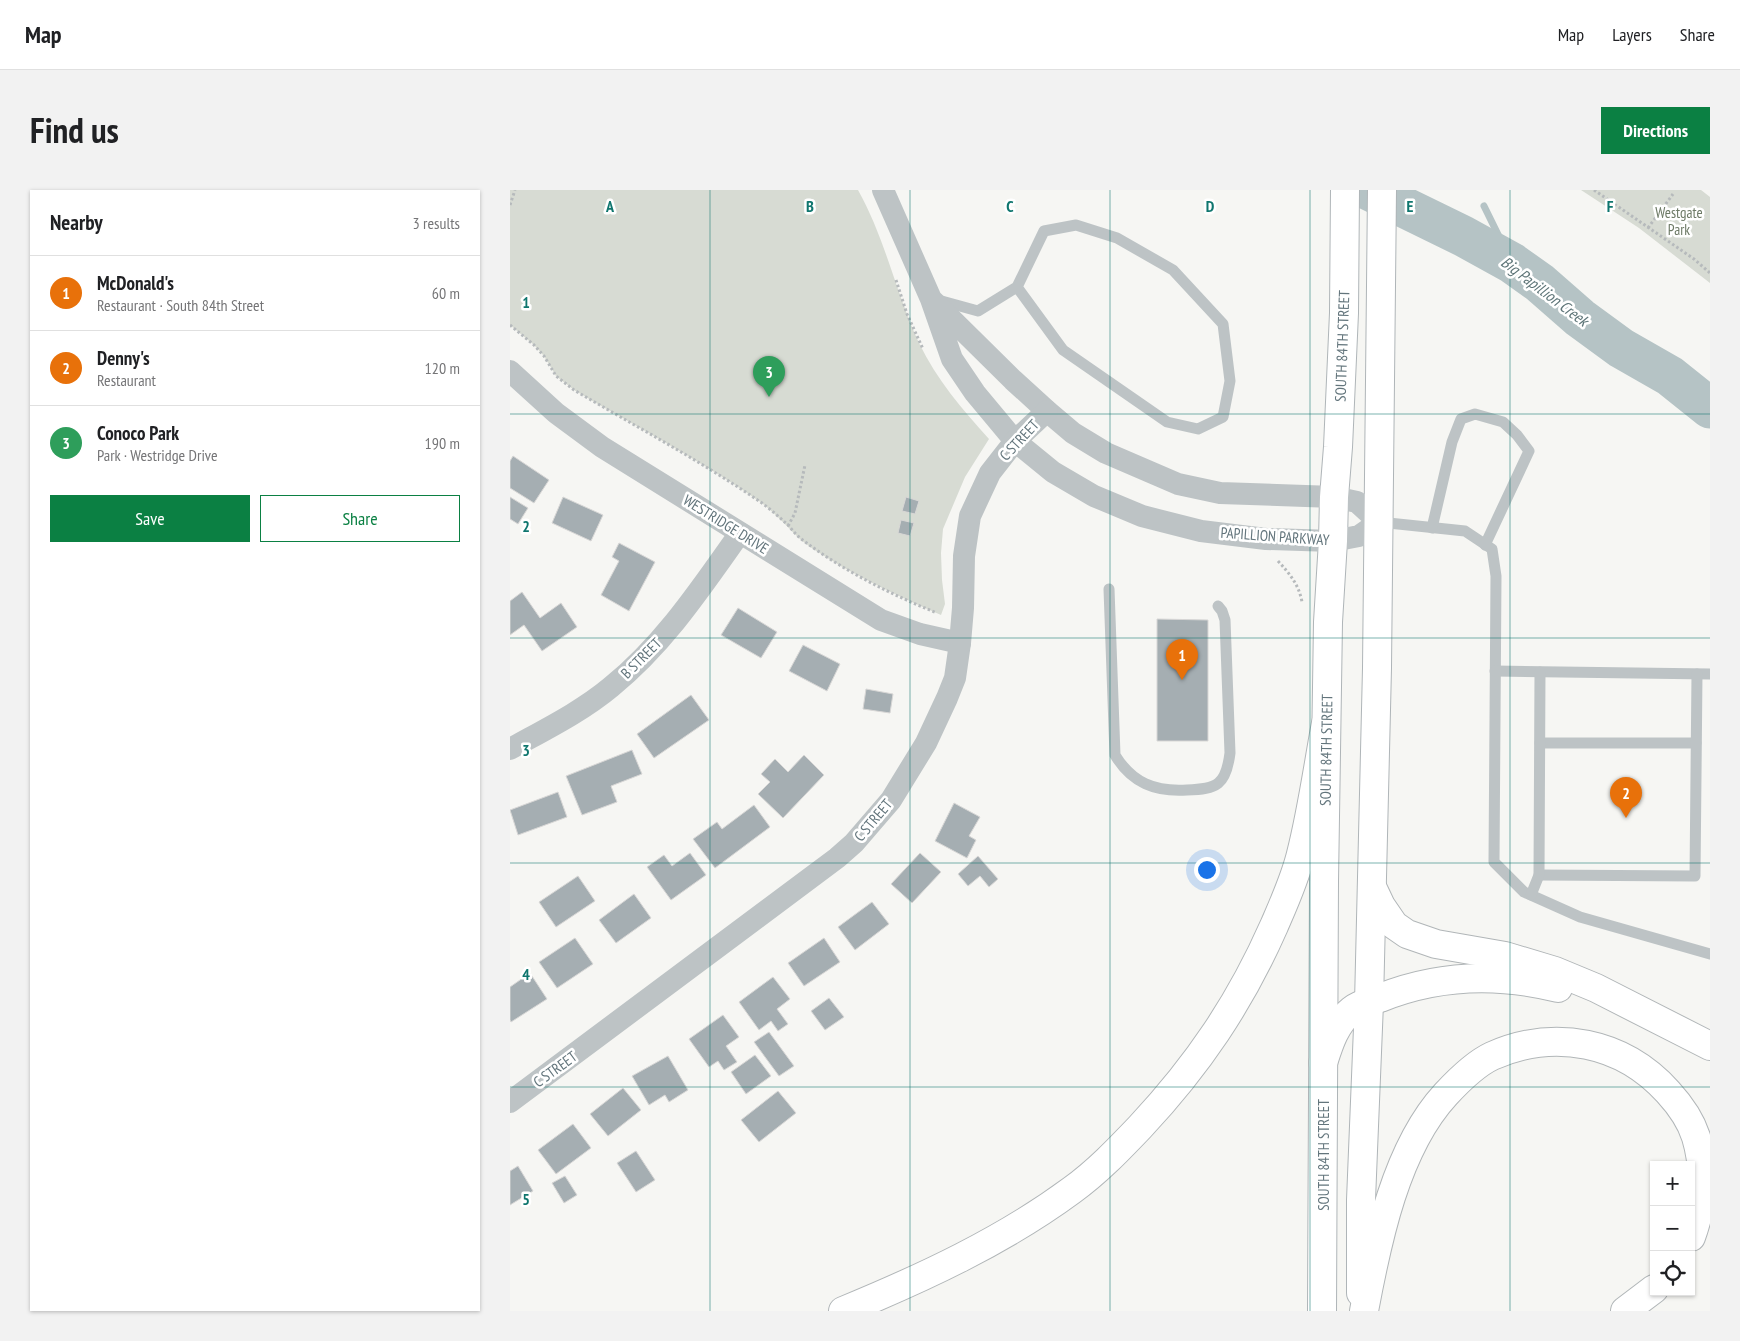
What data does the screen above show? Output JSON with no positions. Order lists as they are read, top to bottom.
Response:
{
  "streets": {
    "main road": ["SOUTH 84TH STREET"],
    "street": [
      "C STREET",
      "WESTRIDGE DRIVE",
      "PAPILLION PARKWAY",
      "B STREET"
    ]
  },
  "crossings": [
    ["SOUTH 84TH STREET", "PAPILLION PARKWAY"],
    ["C STREET", "WESTRIDGE DRIVE"],
    ["C STREET", "PAPILLION PARKWAY"],
    ["WESTRIDGE DRIVE", "B STREET"]
  ],
  "water": ["Big Papillion Creek"],
  "parks": ["Westgate Park"],
  "page": {
    "header": "Map",
    "nav": ["Map", "Layers", "Share"],
    "title": "Find us",
    "buttons": [
      "Directions",
      ["Save", "Share"]
    ],
    "heading": ["Nearby", "3 results"],
    "list": [
      {
        "mark": "1",
        "name": "McDonald's",
        "note": "Restaurant · South 84th Street",
        "value": "60 m"
      },
      {
        "mark": "2",
        "name": "Denny's",
        "note": "Restaurant",
        "value": "120 m"
      },
      {
        "mark": "3",
        "name": "Conoco Park",
        "note": "Park · Westridge Drive",
        "value": "190 m"
      }
    ],
    "pins": ["3", "1", "2"],
    "map_buttons": ["+", "−"]
  },
  "grid": {
    "columns": [
      "A",
      "B",
      "C",
      "D",
      "E",
      "F"
    ],
    "rows": [
      "1",
      "2",
      "3",
      "4",
      "5"
    ]
  }
}
